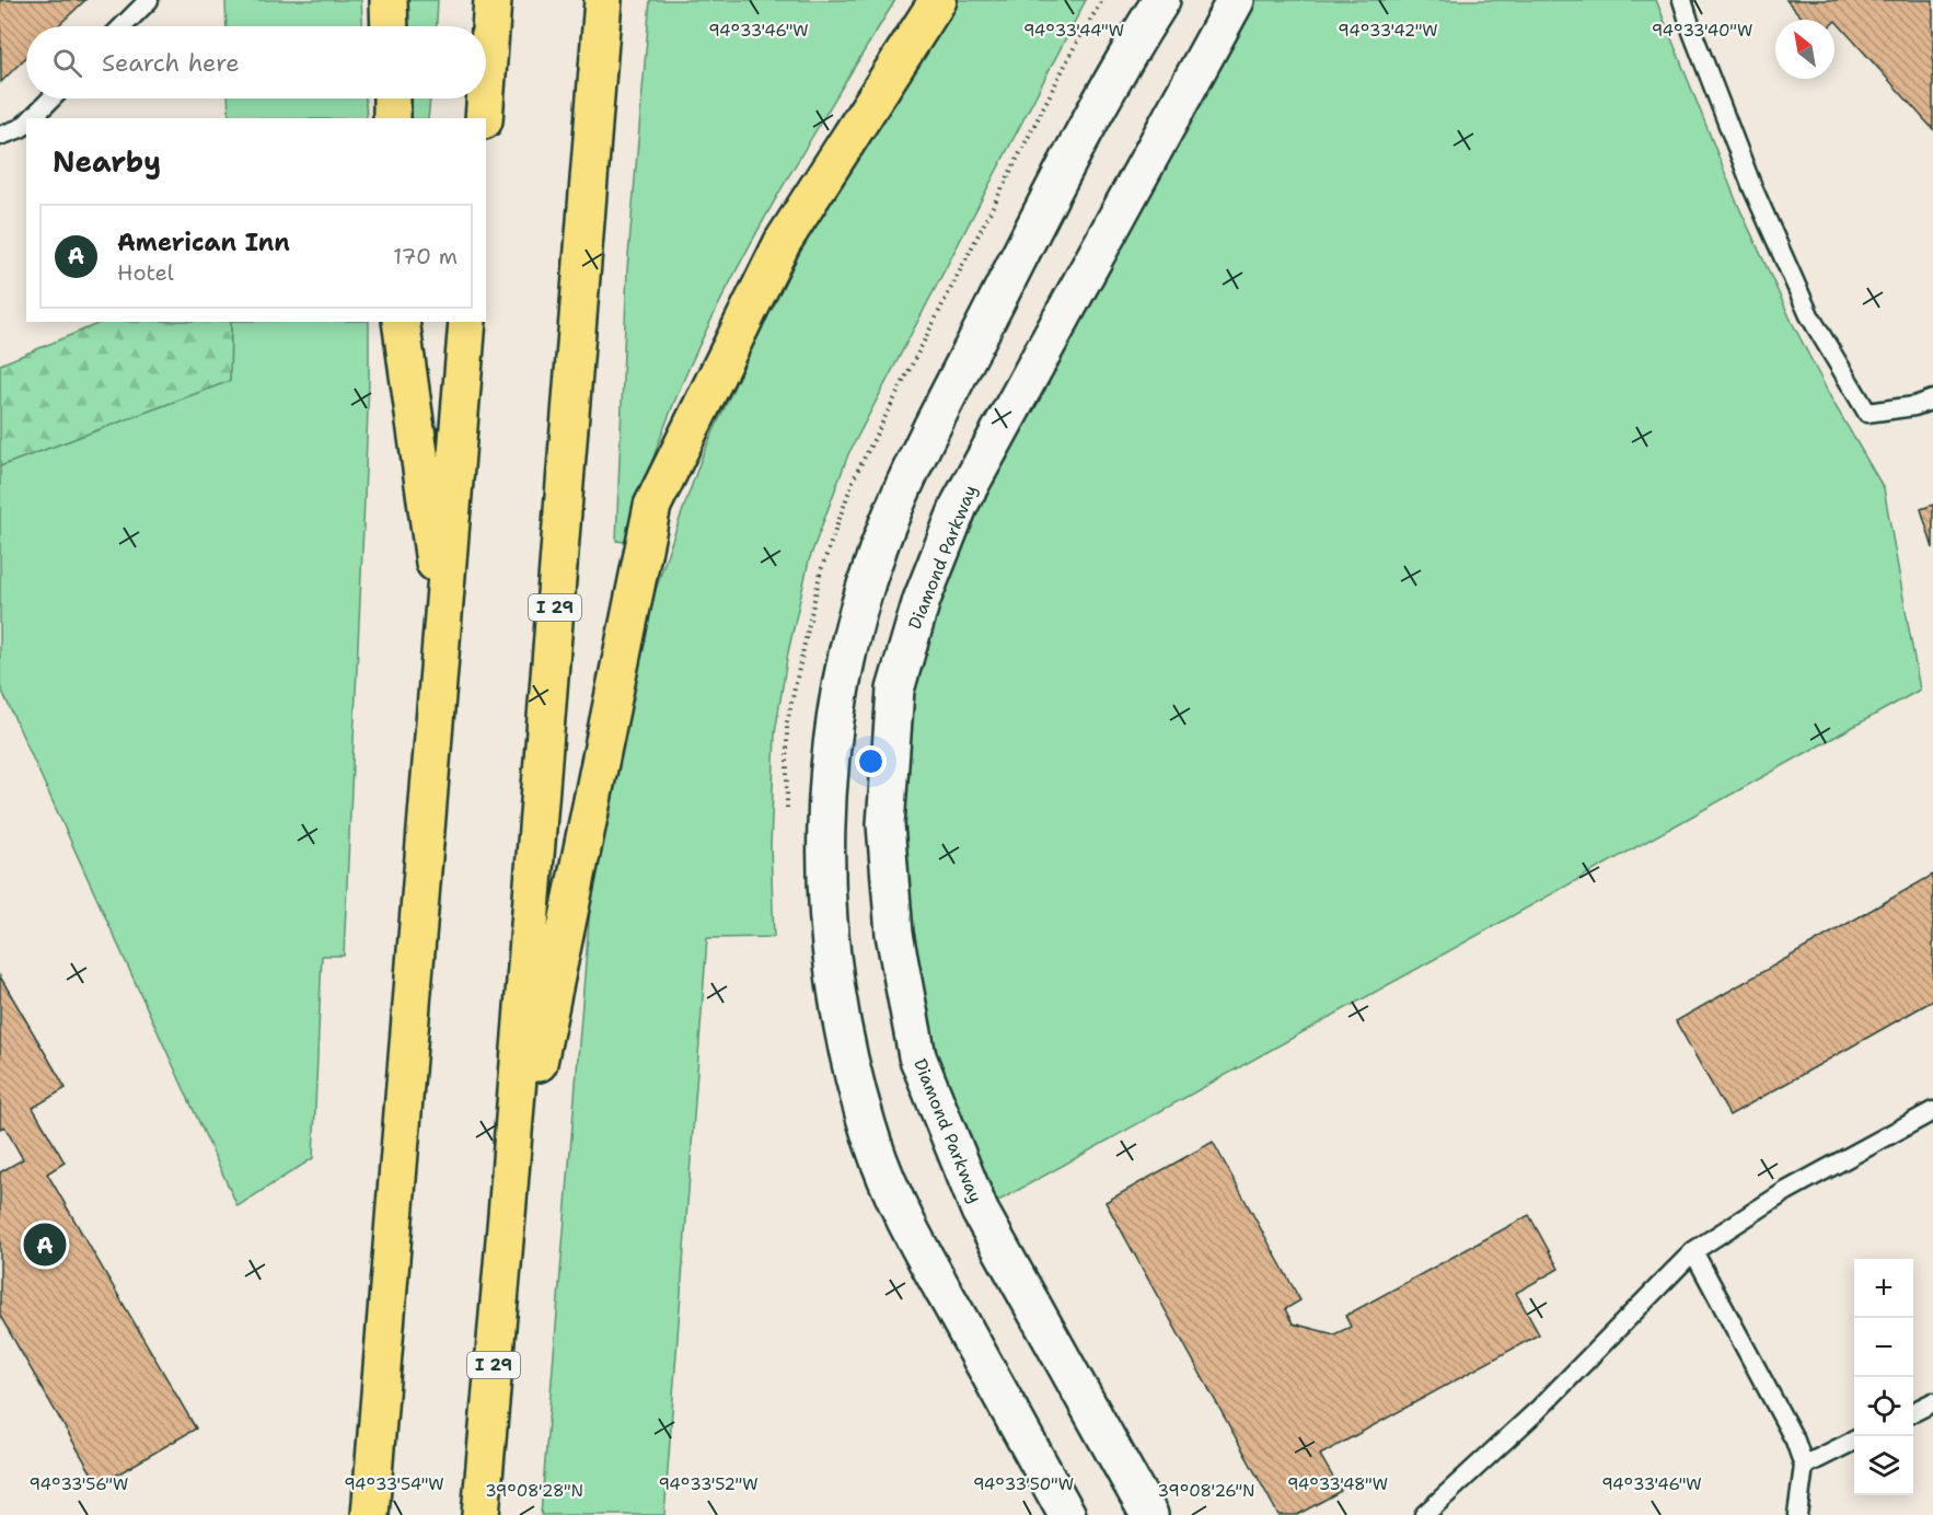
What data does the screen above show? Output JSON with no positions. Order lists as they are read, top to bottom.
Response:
{
  "streets": {
    "highway": ["I 29"],
    "street": ["Diamond Parkway"]
  },
  "north": "top left",
  "page": {
    "search": "Search here",
    "heading": "Nearby",
    "list": [
      {
        "mark": "A",
        "name": "American Inn",
        "note": "Hotel",
        "value": "170 m"
      }
    ],
    "pins": "A",
    "map_buttons": ["+", "−"]
  },
  "coordinates": [
    "94°33'46\"W",
    "94°33'44\"W",
    "94°33'42\"W",
    "94°33'40\"W",
    "94°33'56\"W",
    "94°33'54\"W",
    "94°33'52\"W",
    "94°33'50\"W",
    "94°33'48\"W",
    "39°08'28\"N",
    "39°08'26\"N"
  ]
}
